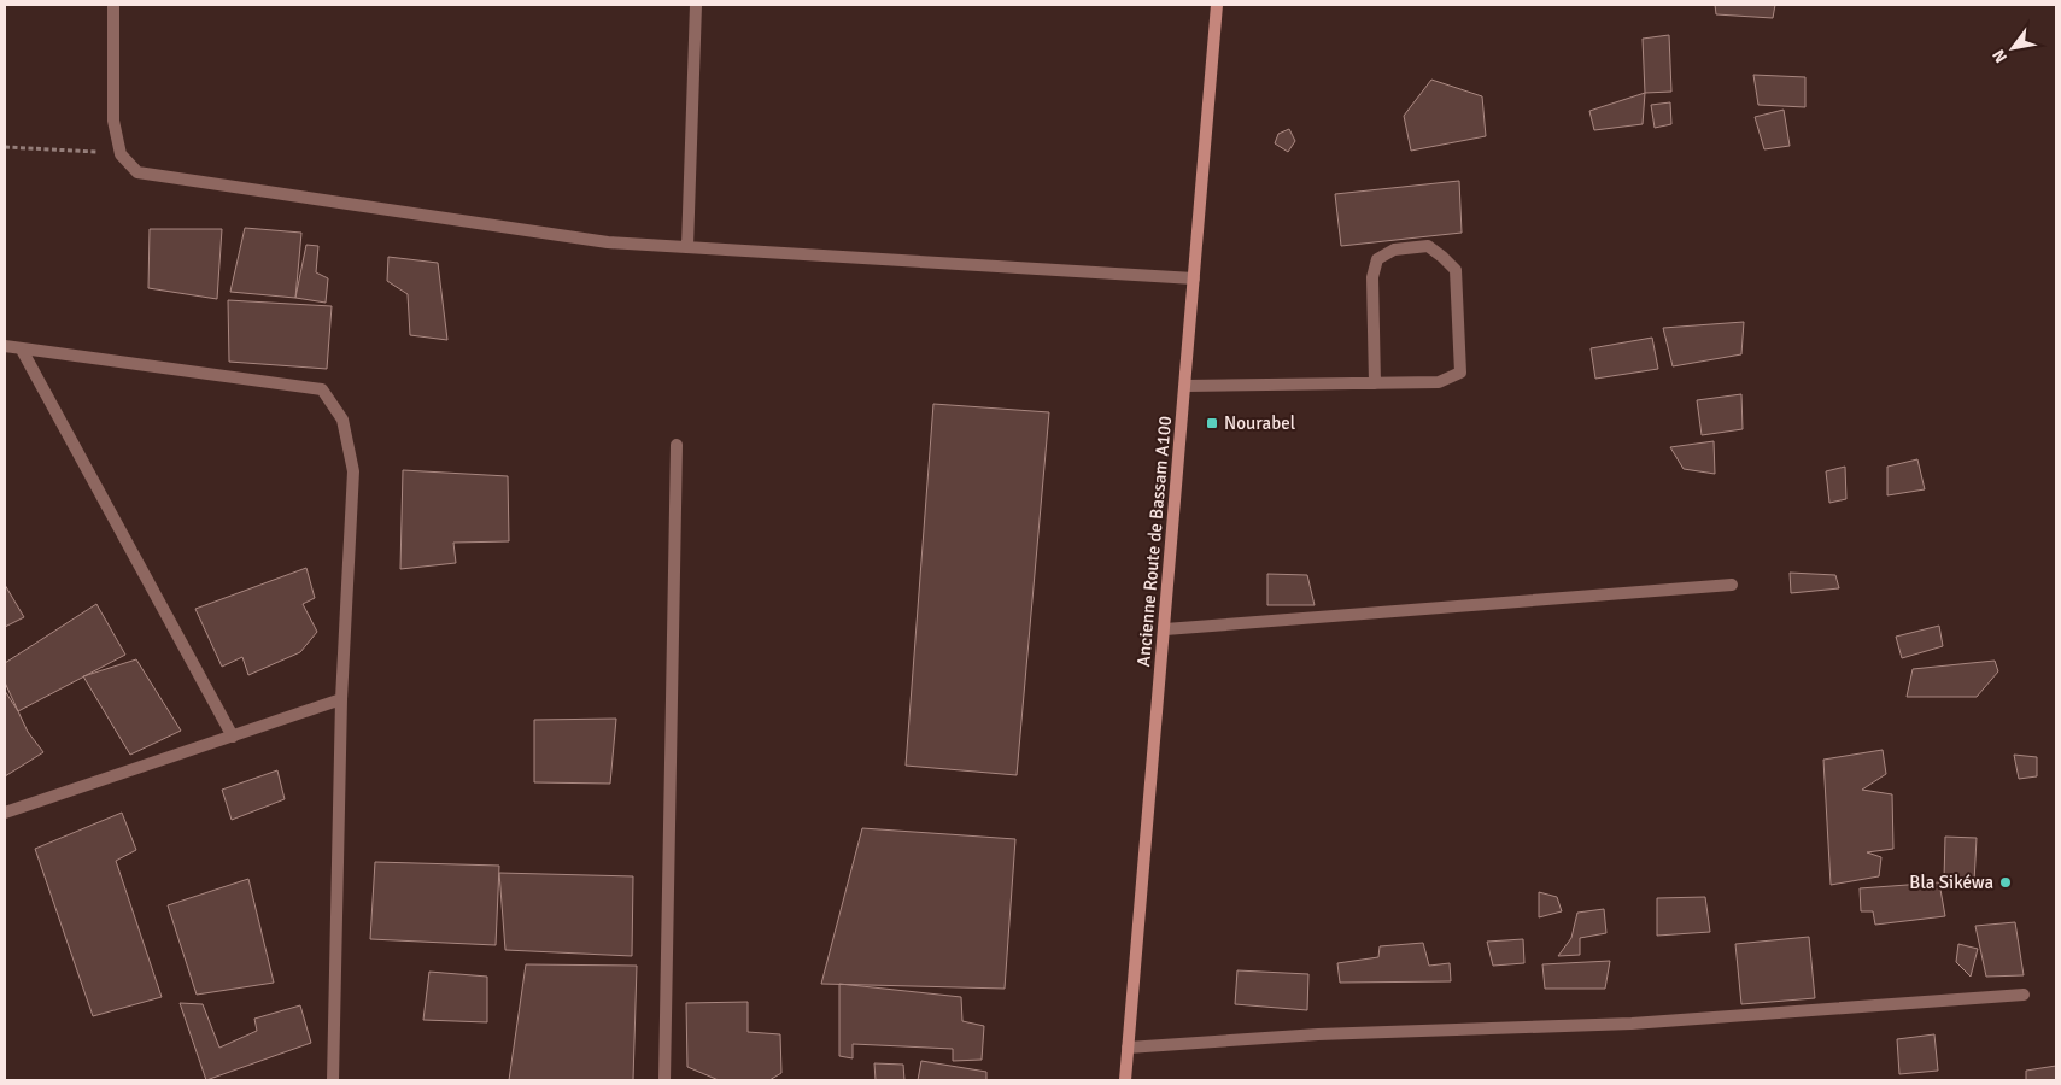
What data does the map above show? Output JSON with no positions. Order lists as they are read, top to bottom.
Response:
{
  "streets": {
    "main road": ["Ancienne Route de Bassam A100"]
  },
  "places": {
    "transit": ["Nourabel"],
    "other": ["Bla Sikéwa"]
  },
  "north": "bottom left"
}
